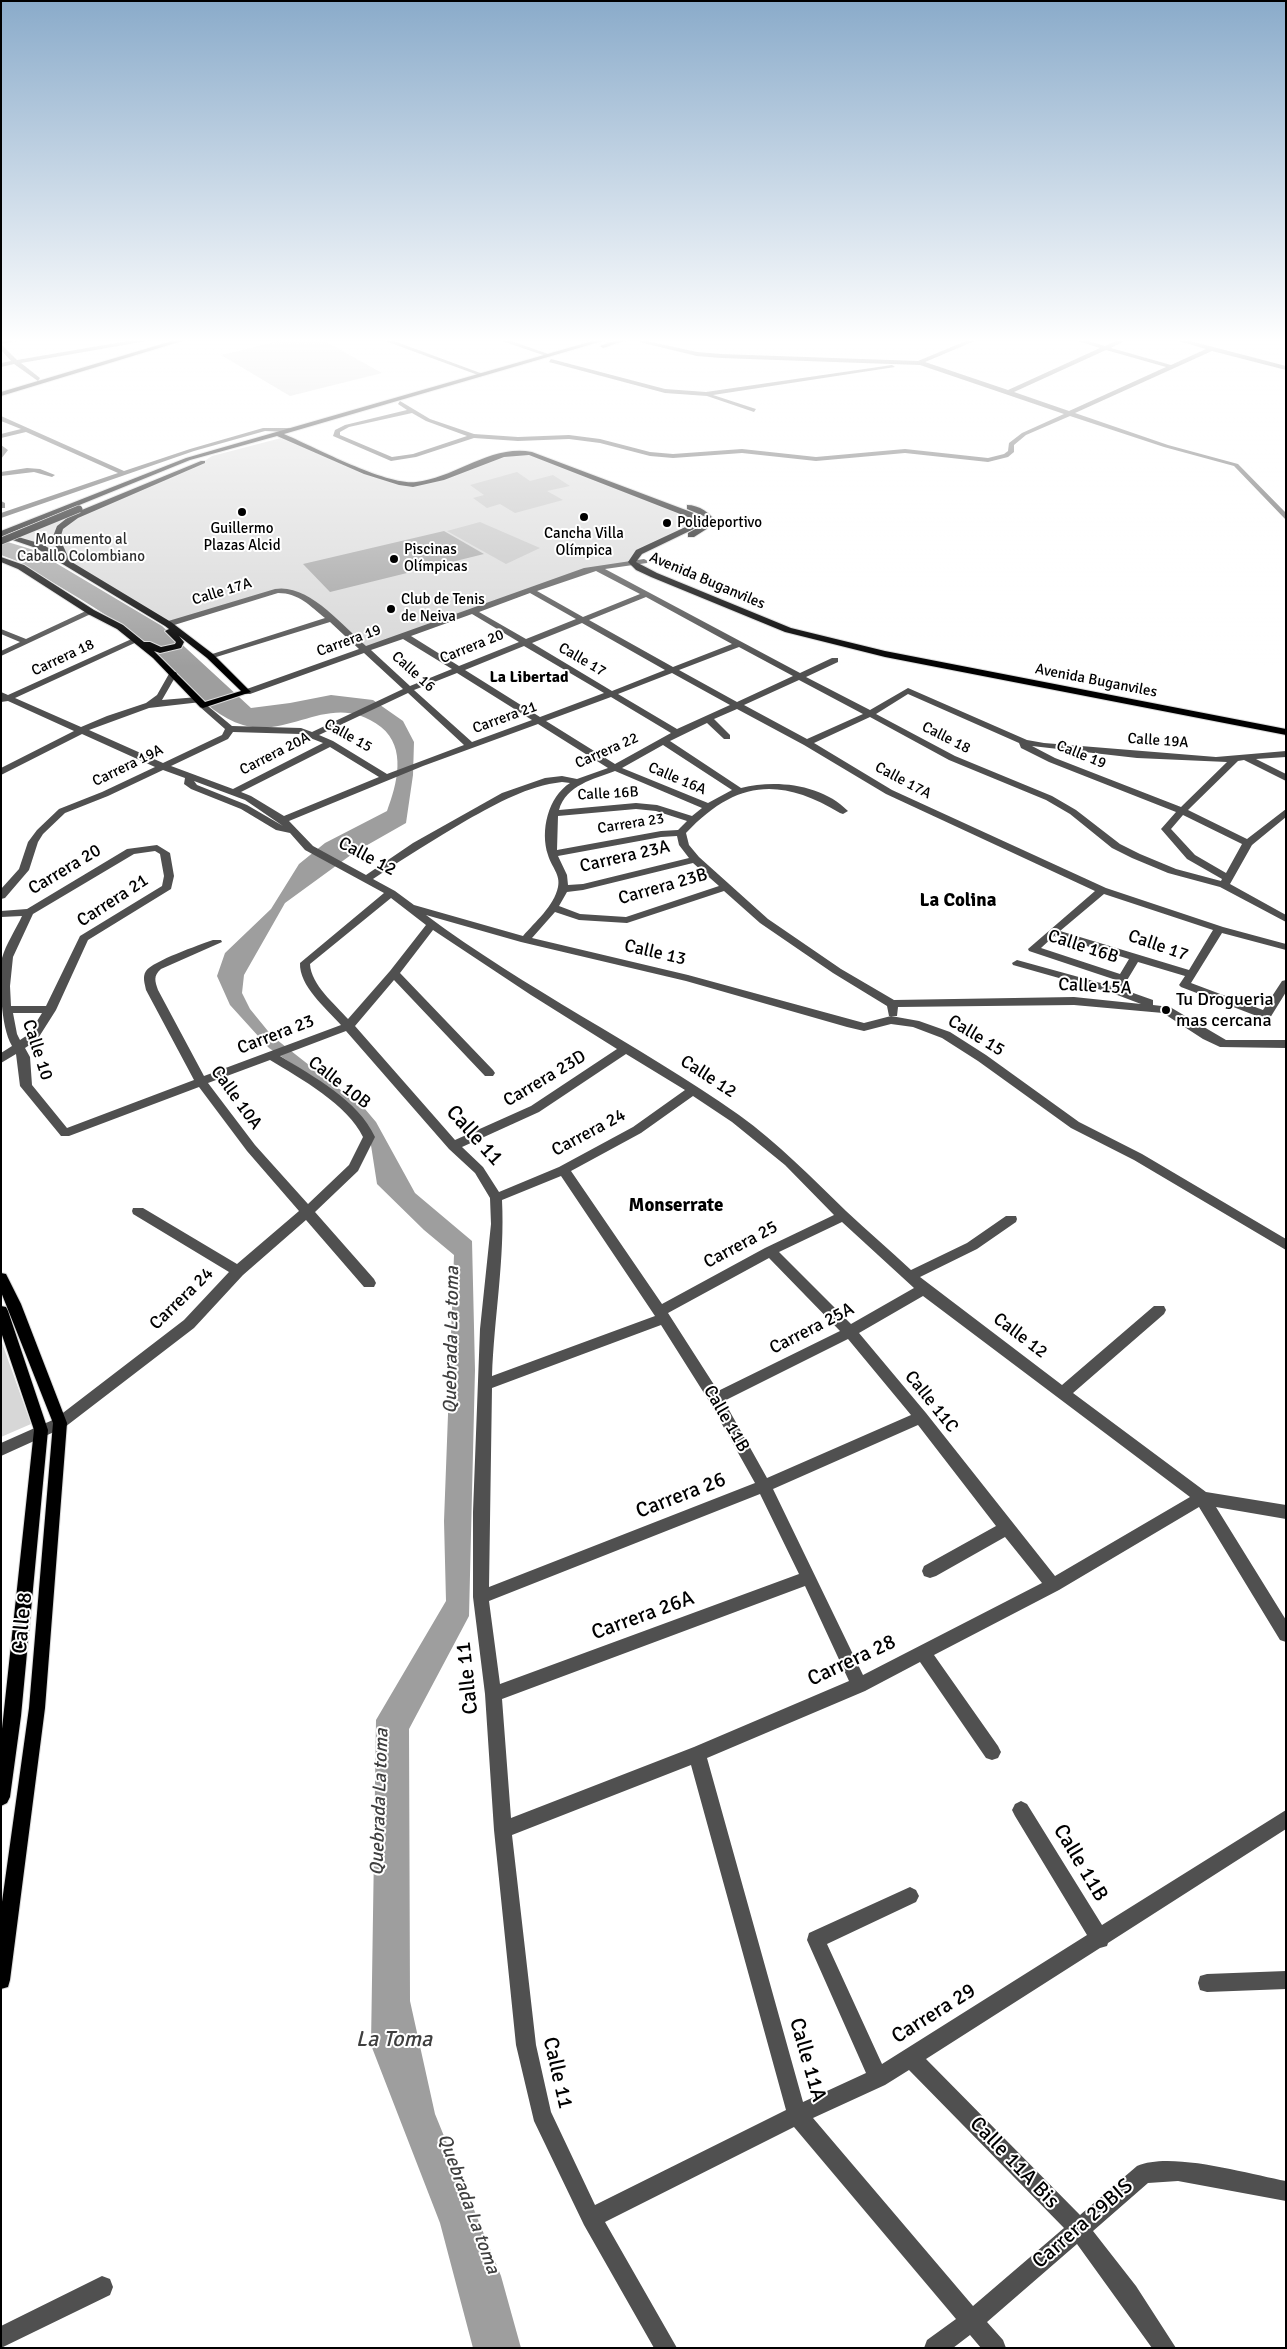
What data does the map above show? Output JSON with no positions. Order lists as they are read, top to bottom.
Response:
{
  "streets": {
    "main road": ["Avenida Buganviles", "Carrera 19", "Calle 8"],
    "street": [
      "Calle 17A",
      "Carrera 20",
      "Carrera 18",
      "Calle 17",
      "Calle 16",
      "Carrera 21",
      "Calle 15",
      "Calle 18",
      "Calle 19A",
      "Carrera 22",
      "Carrera 20A",
      "Calle 19",
      "Carrera 19A",
      "Calle 16A",
      "Calle 16B",
      "Carrera 23",
      "Calle 12",
      "Carrera 23A",
      "Carrera 23B",
      "Calle 13",
      "Calle 15A",
      "Calle 10",
      "Carrera 23D",
      "Calle 10B",
      "Calle 10A",
      "Carrera 24",
      "Calle 11",
      "Carrera 25",
      "Carrera 25A",
      "Calle 11C",
      "Calle 11B",
      "Carrera 26",
      "Carrera 26A",
      "Carrera 28",
      "Carrera 29",
      "Calle 11A",
      "Calle 11A Bis",
      "Carrera 29BIS"
    ]
  },
  "crossings": [
    ["Avenida Buganviles", "Carrera 19"],
    ["Calle 17A", "Carrera 19"],
    ["Calle 17A", "Carrera 20"],
    ["Calle 17A", "Calle 16"],
    ["Calle 17A", "Carrera 21"],
    ["Calle 17A", "Carrera 22"],
    ["Carrera 19", "Calle 17"],
    ["Carrera 19", "Calle 16"],
    ["Carrera 19", "Calle 18"],
    ["Carrera 19", "Calle 16A"],
    ["Carrera 19", "Calle 12"],
    ["Carrera 20", "Calle 17"],
    ["Carrera 20", "Calle 16"],
    ["Carrera 20", "Carrera 21"],
    ["Carrera 20", "Calle 15"],
    ["Carrera 20", "Calle 18"],
    ["Carrera 20", "Calle 16A"],
    ["Carrera 20", "Calle 10"],
    ["Carrera 18", "Calle 12"],
    ["Calle 17", "Carrera 21"],
    ["Calle 17", "Carrera 22"],
    ["Calle 17", "Calle 16B"],
    ["Calle 16", "Carrera 21"],
    ["Carrera 21", "Calle 15"],
    ["Carrera 21", "Calle 18"],
    ["Carrera 21", "Calle 16A"],
    ["Carrera 21", "Calle 12"],
    ["Calle 15", "Carrera 20A"],
    ["Calle 15", "Carrera 19A"],
    ["Calle 15", "Calle 13"],
    ["Calle 18", "Carrera 22"],
    ["Calle 18", "Calle 19"],
    ["Calle 19A", "Calle 19"],
    ["Carrera 22", "Calle 16A"],
    ["Carrera 22", "Calle 12"],
    ["Carrera 20A", "Calle 12"],
    ["Carrera 19A", "Calle 12"],
    ["Calle 16A", "Carrera 23"],
    ["Calle 16B", "Carrera 23"],
    ["Carrera 23", "Calle 12"],
    ["Carrera 23", "Calle 10"],
    ["Carrera 23", "Calle 10B"],
    ["Carrera 23", "Calle 10A"],
    ["Carrera 23", "Calle 11"],
    ["Calle 12", "Calle 13"],
    ["Calle 12", "Carrera 23D"],
    ["Calle 12", "Carrera 24"],
    ["Calle 12", "Carrera 25"],
    ["Calle 12", "Carrera 25A"],
    ["Calle 12", "Carrera 28"],
    ["Carrera 23D", "Calle 11"],
    ["Calle 10B", "Carrera 24"],
    ["Calle 10A", "Carrera 24"],
    ["Carrera 24", "Calle 11"],
    ["Carrera 24", "Calle 11B"],
    ["Carrera 24", "Calle 8"],
    ["Calle 11", "Carrera 25"],
    ["Calle 11", "Carrera 26"],
    ["Calle 11", "Carrera 26A"],
    ["Calle 11", "Carrera 28"],
    ["Calle 11", "Carrera 29"],
    ["Carrera 25", "Calle 11C"],
    ["Carrera 25", "Calle 11B"],
    ["Carrera 25A", "Calle 11C"],
    ["Carrera 25A", "Calle 11B"],
    ["Calle 11C", "Carrera 26"],
    ["Calle 11C", "Carrera 28"],
    ["Calle 11B", "Carrera 26"],
    ["Calle 11B", "Carrera 26A"],
    ["Calle 11B", "Carrera 28"],
    ["Calle 11B", "Carrera 29"],
    ["Carrera 28", "Calle 11A"],
    ["Carrera 29", "Calle 11A"],
    ["Carrera 29", "Calle 11A Bis"],
    ["Calle 11A", "Carrera 29BIS"],
    ["Calle 11A Bis", "Carrera 29BIS"]
  ],
  "districts": ["La Libertad", "La Colina", "Monserrate"],
  "water": ["Quebrada La toma", "La Toma"],
  "parks": ["Monumento al Caballo Colombiano"],
  "places": [
    "Guillermo Plazas Alcid",
    "Cancha Villa Olímpica",
    "Polideportivo",
    "Piscinas Olímpicas",
    "Club de Tenis de Neiva",
    "Tu Drogueria mas cercana"
  ]
}
